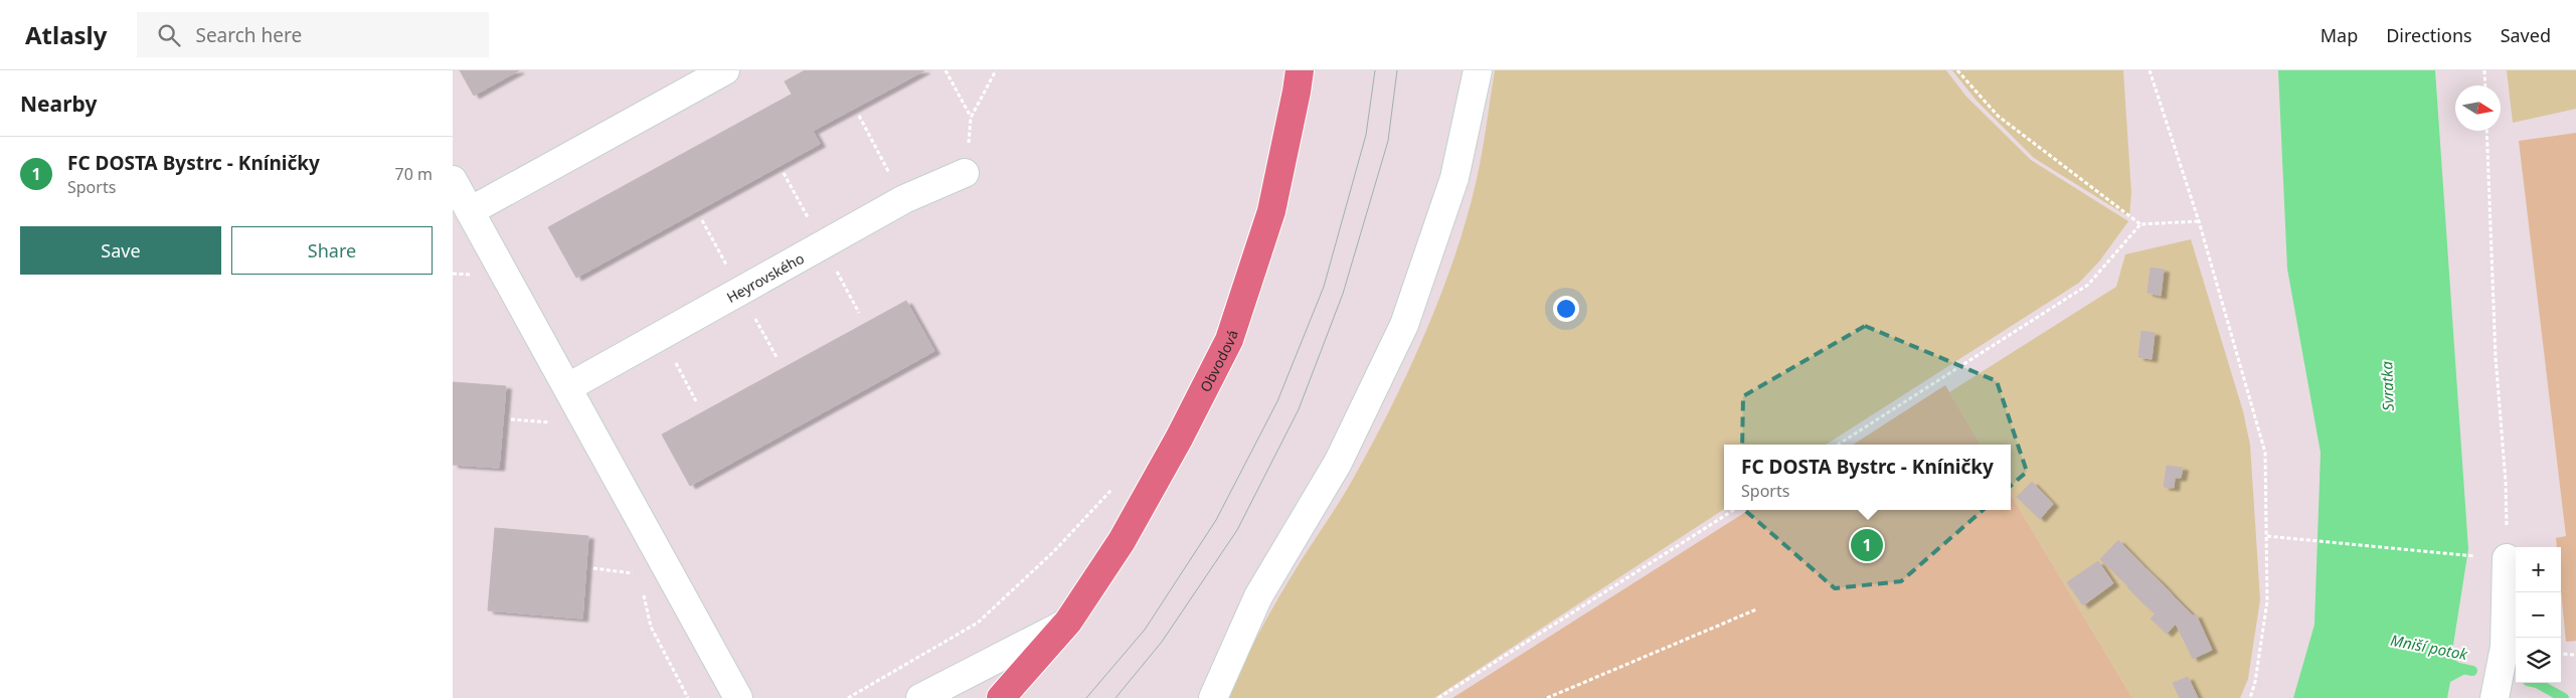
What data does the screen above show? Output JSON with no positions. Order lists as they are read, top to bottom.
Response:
{
  "streets": {
    "main road": ["Obvodová"],
    "street": ["Heyrovského"]
  },
  "water": ["Svratka", "Mniší potok"],
  "north": "right",
  "page": {
    "header": "Atlasly",
    "search": "Search here",
    "nav": ["Map", "Directions", "Saved"],
    "heading": "Nearby",
    "list": [
      {
        "mark": "1",
        "name": "FC DOSTA Bystrc - Kníničky",
        "note": "Sports",
        "value": "70 m"
      }
    ],
    "buttons": ["Save", "Share"],
    "popup": ["FC DOSTA Bystrc - Kníničky", "Sports"],
    "pins": "1",
    "map_buttons": ["+", "−"]
  }
}
